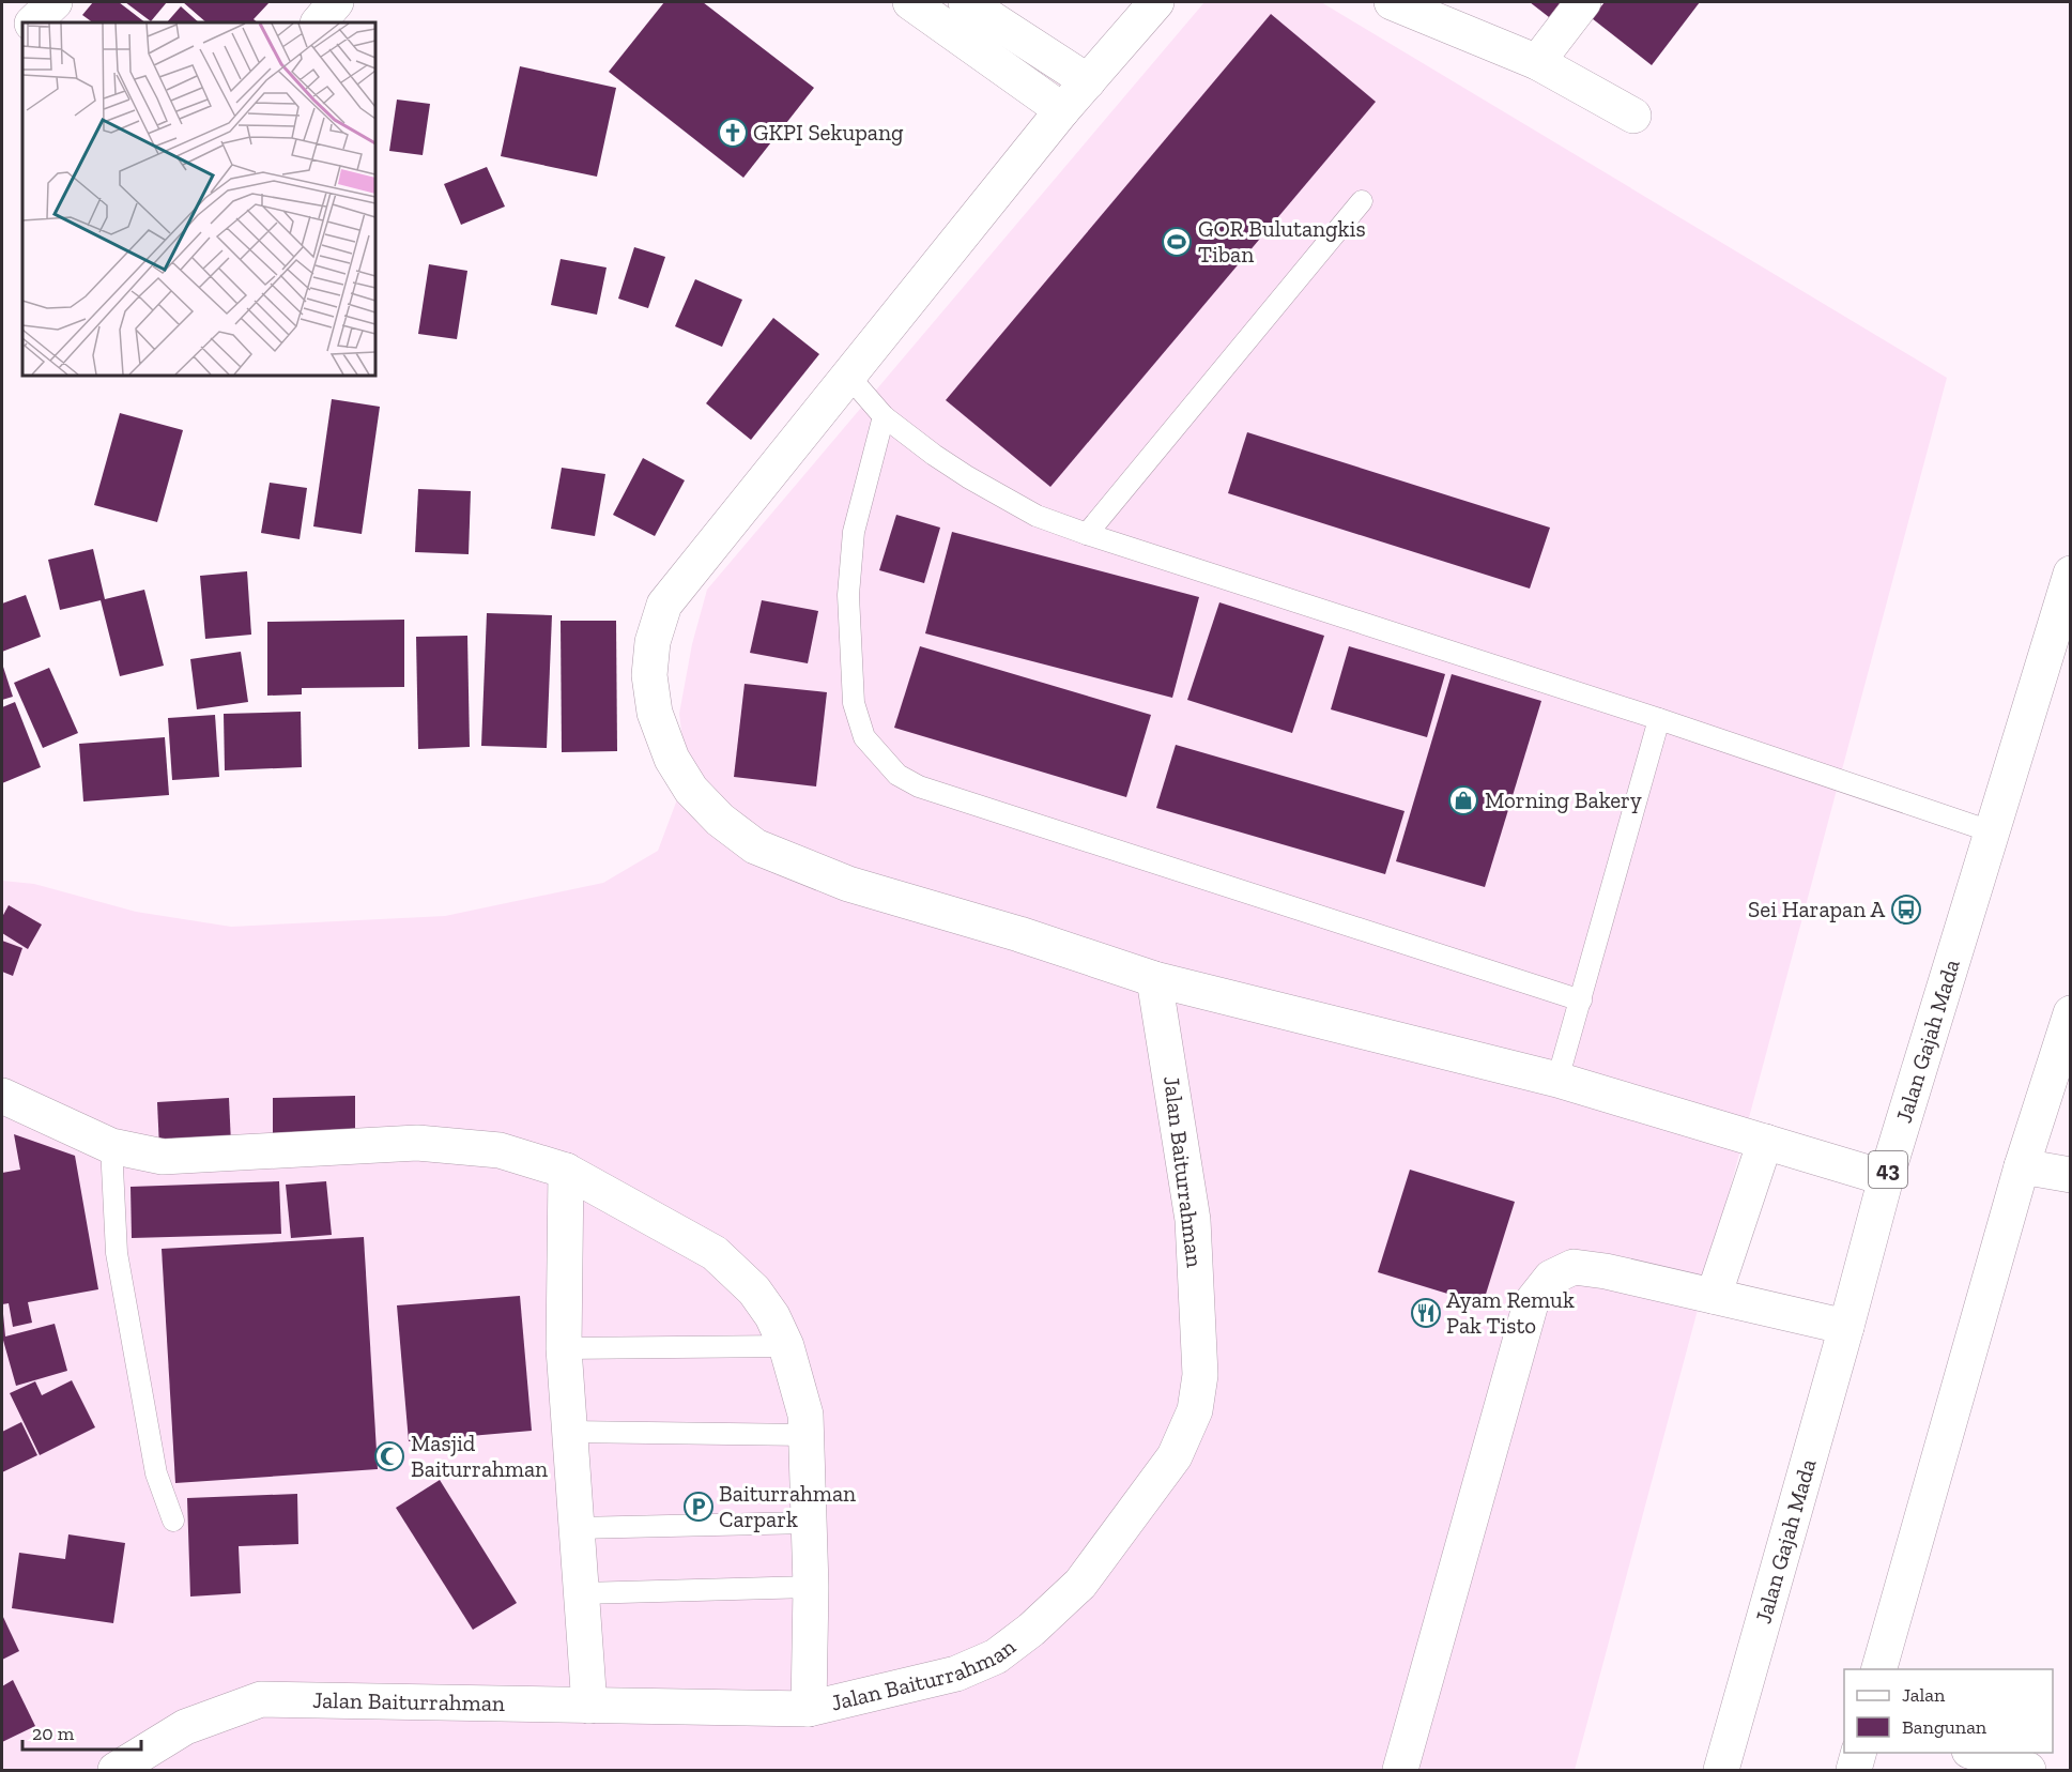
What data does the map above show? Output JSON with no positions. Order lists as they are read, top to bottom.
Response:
{
  "streets": {
    "main road": ["Jalan Gajah Mada", "43", "Jalan Baiturrahman"]
  },
  "places": {
    "church": ["GKPI Sekupang"],
    "sports": ["GOR Bulutangkis Tiban"],
    "shop": ["Morning Bakery"],
    "bus stop": ["Sei Harapan A"],
    "restaurant": ["Ayam Remuk Pak Tisto"],
    "mosque": ["Masjid Baiturrahman"],
    "parking": ["Baiturrahman Carpark"]
  },
  "legend": ["Jalan", "Bangunan"],
  "scale_bar": "20 m"
}
